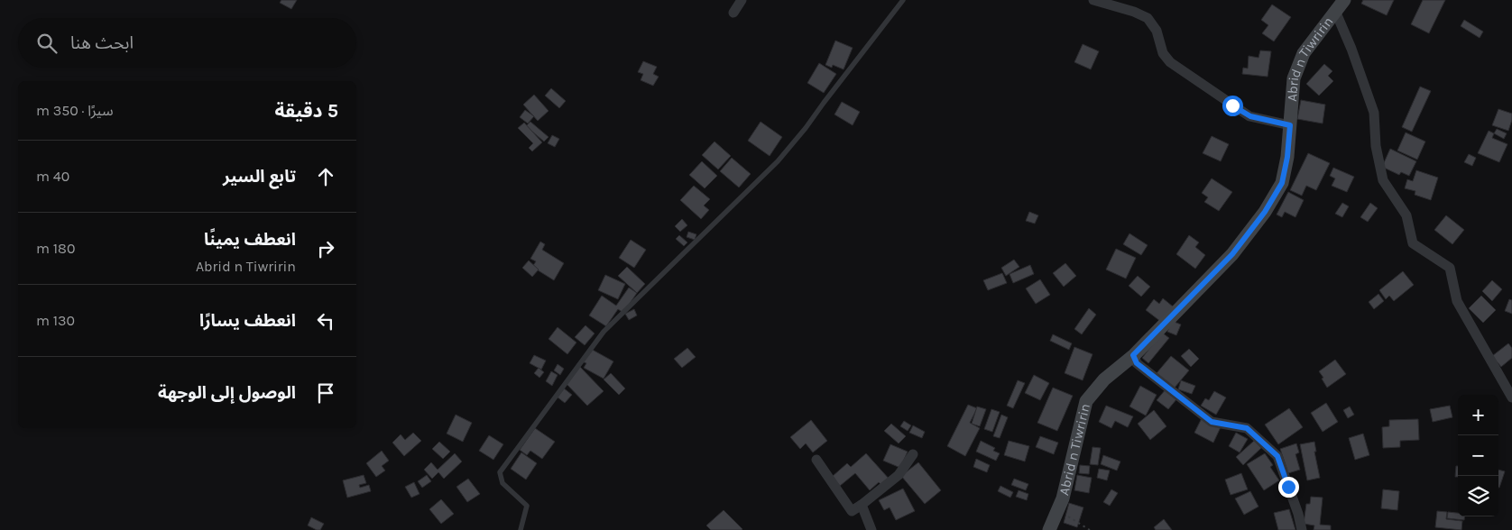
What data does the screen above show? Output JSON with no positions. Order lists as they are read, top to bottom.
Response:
{
  "streets": {
    "street": ["Abrid n Tiwririn"]
  },
  "page": {
    "search": "ابحث هنا",
    "heading": ["5 دقيقة", "سيرًا · 350 m"],
    "list": [
      ["تابع السير", "40 m"],
      ["انعطف يمينًا", "Abrid n Tiwririn", "180 m"],
      ["انعطف يسارًا", "130 m"],
      "الوصول إلى الوجهة"
    ],
    "map_buttons": ["+", "−"]
  }
}
